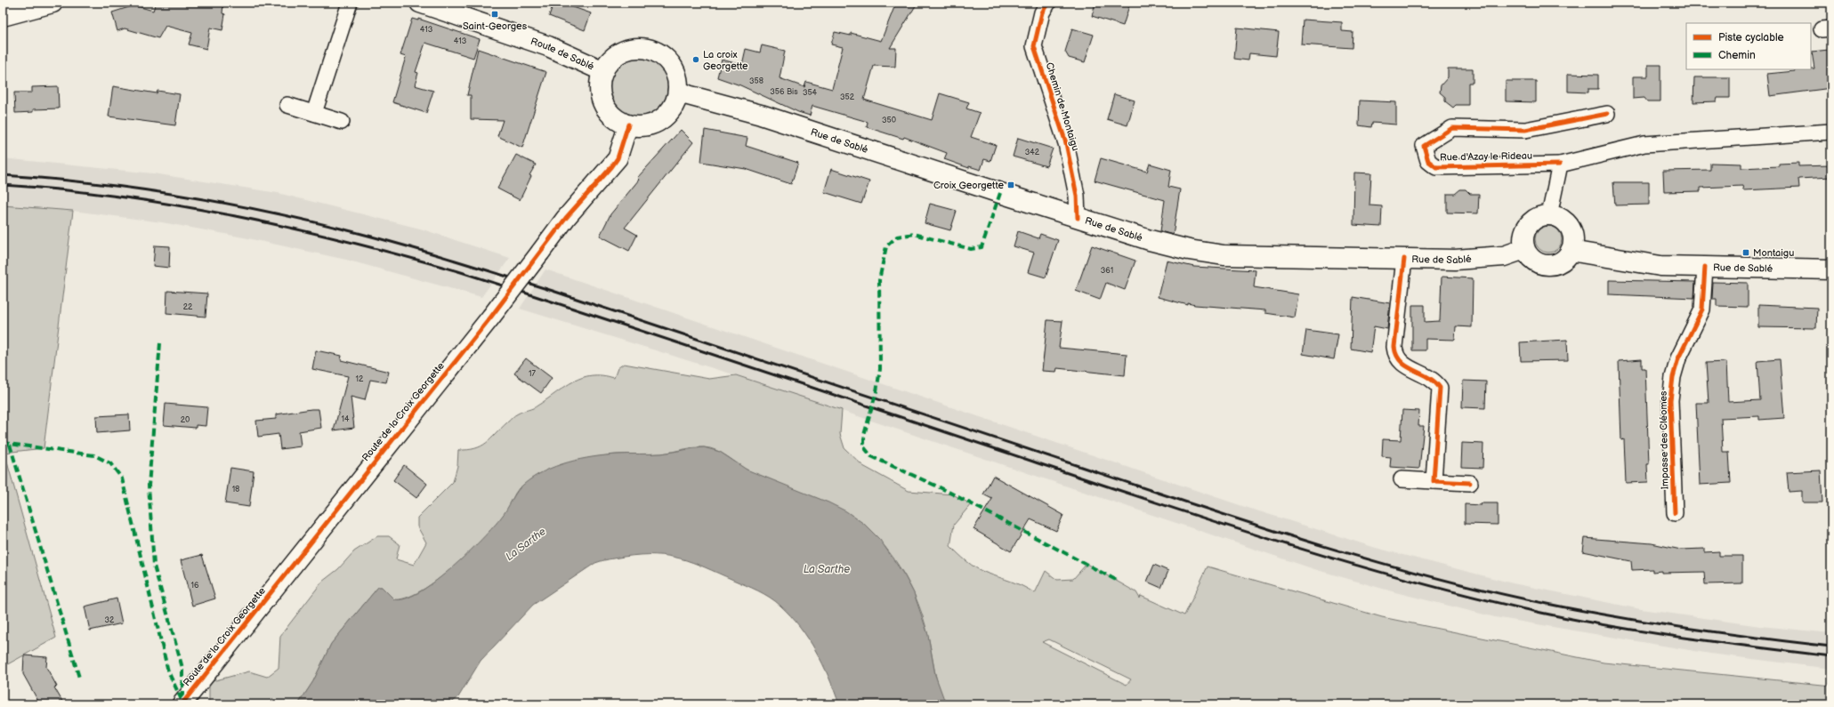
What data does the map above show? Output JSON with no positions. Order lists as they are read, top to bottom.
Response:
{
  "streets": {
    "main road": ["Route de Sablé", "Rue de Sablé"],
    "street": [
      "Chemin de Montaigu",
      "Rue d'Azay le Rideau",
      "Route de la Croix Georgette",
      "Impasse des Cléomes"
    ]
  },
  "crossings": [
    ["Route de Sablé", "Rue de Sablé"],
    ["Route de Sablé", "Route de la Croix Georgette"],
    ["Chemin de Montaigu", "Rue de Sablé"],
    ["Rue de Sablé", "Route de la Croix Georgette"],
    ["Rue de Sablé", "Impasse des Cléomes"]
  ],
  "water": ["La Sarthe"],
  "places": {
    "transit": ["Saint-Georges", "Croix Georgette", "Montaigu"],
    "other": ["La croix Georgette"]
  },
  "house_numbers": [
    "413",
    "413",
    "358",
    "356 Bis",
    "354",
    "352",
    "350",
    "342",
    "361",
    "22",
    "17",
    "12",
    "14",
    "20",
    "18",
    "16",
    "32"
  ],
  "legend": ["Piste cyclable", "Chemin"]
}
